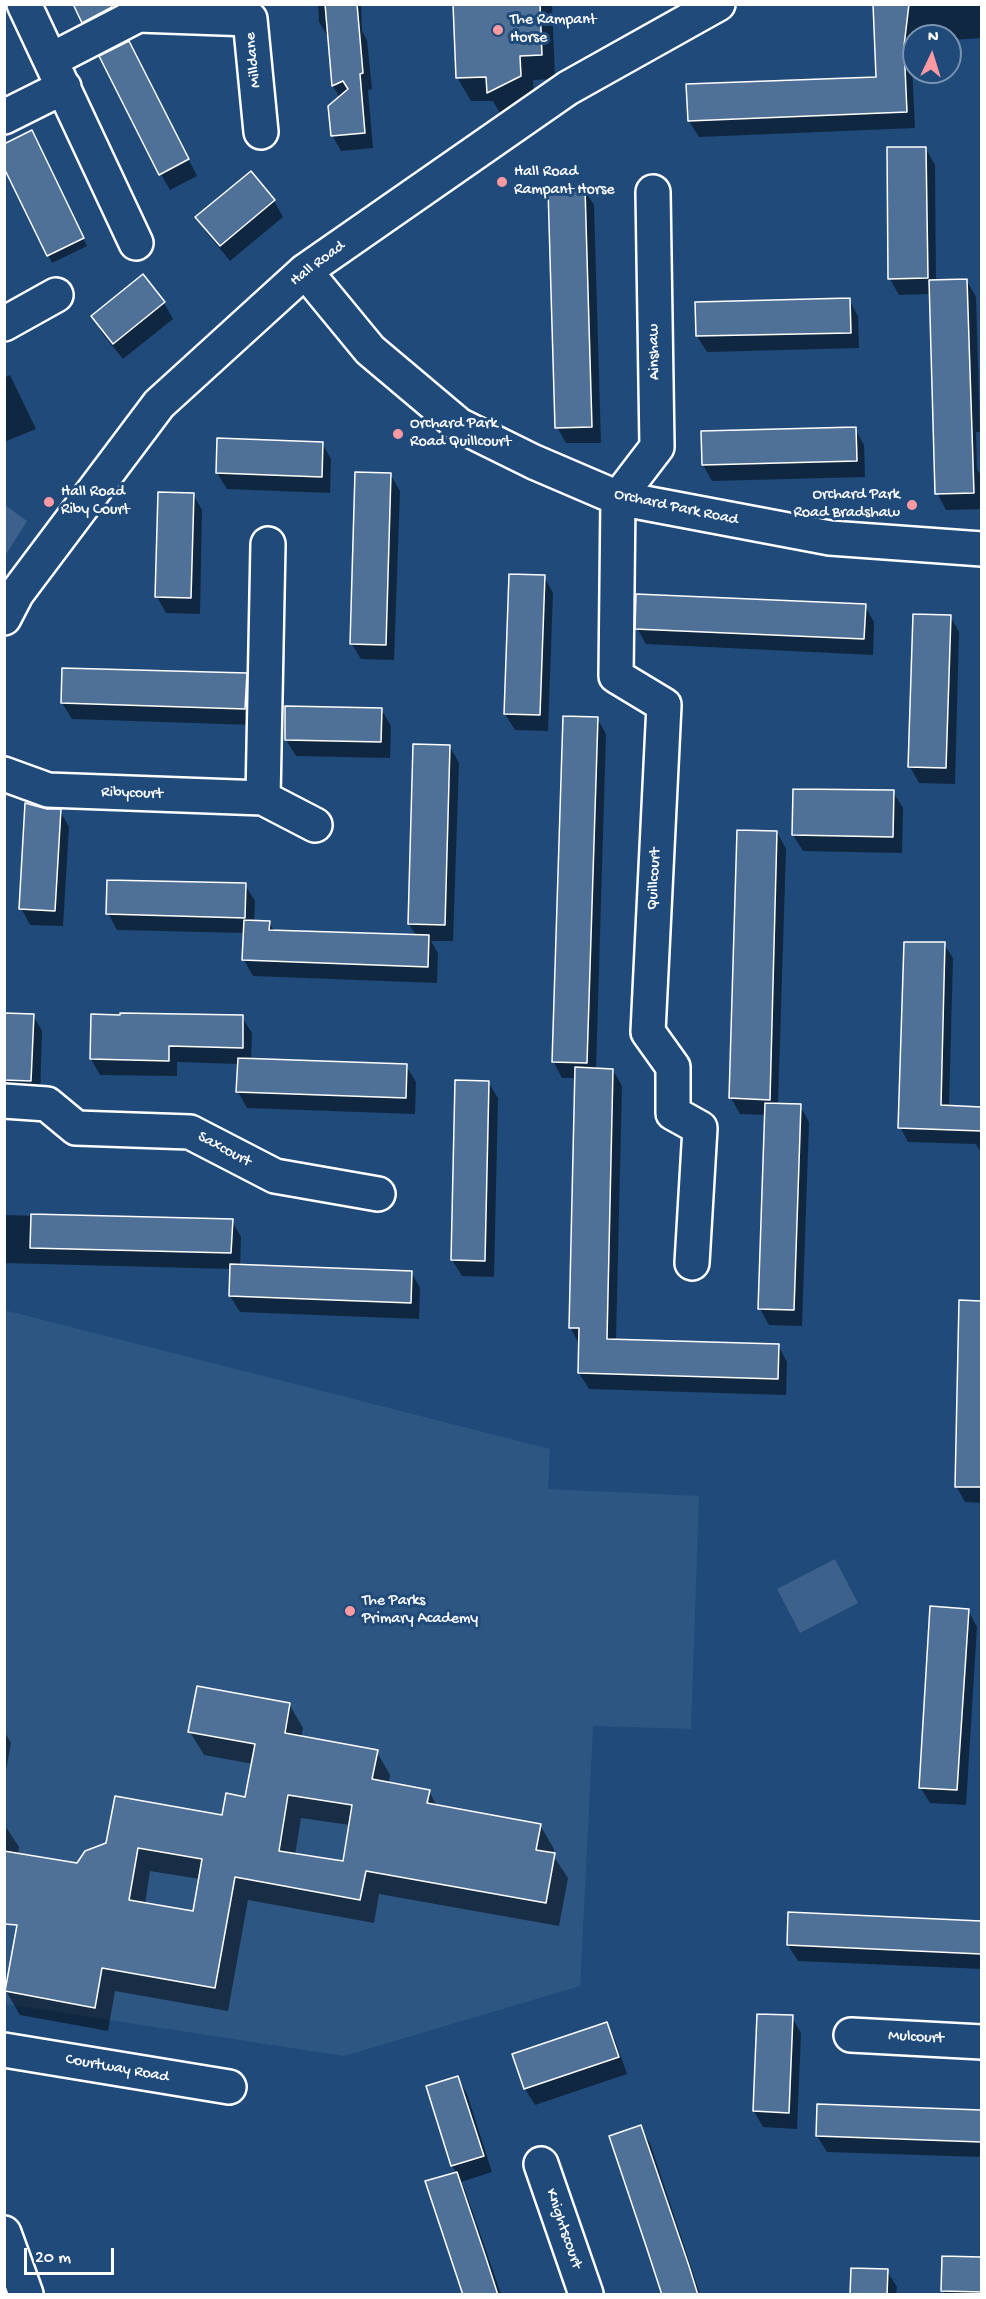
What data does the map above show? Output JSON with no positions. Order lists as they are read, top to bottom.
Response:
{
  "streets": {
    "street": [
      "Milldane",
      "Hall Road",
      "Ainshaw",
      "Orchard Park Road",
      "Ribycourt",
      "Quillcourt",
      "Saxcourt",
      "Mulcourt",
      "Courtway Road",
      "Knightscourt"
    ]
  },
  "crossings": [
    ["Hall Road", "Orchard Park Road"],
    ["Ainshaw", "Orchard Park Road"],
    ["Ainshaw", "Quillcourt"],
    ["Orchard Park Road", "Quillcourt"]
  ],
  "places": [
    "The Rampant Horse",
    "Hall Road Rampant Horse",
    "Orchard Park Road Quillcourt",
    "Hall Road Riby Court",
    "Orchard Park Road Bradshaw",
    "The Parks Primary Academy"
  ],
  "scale_bar": "20 m",
  "north": "top"
}
